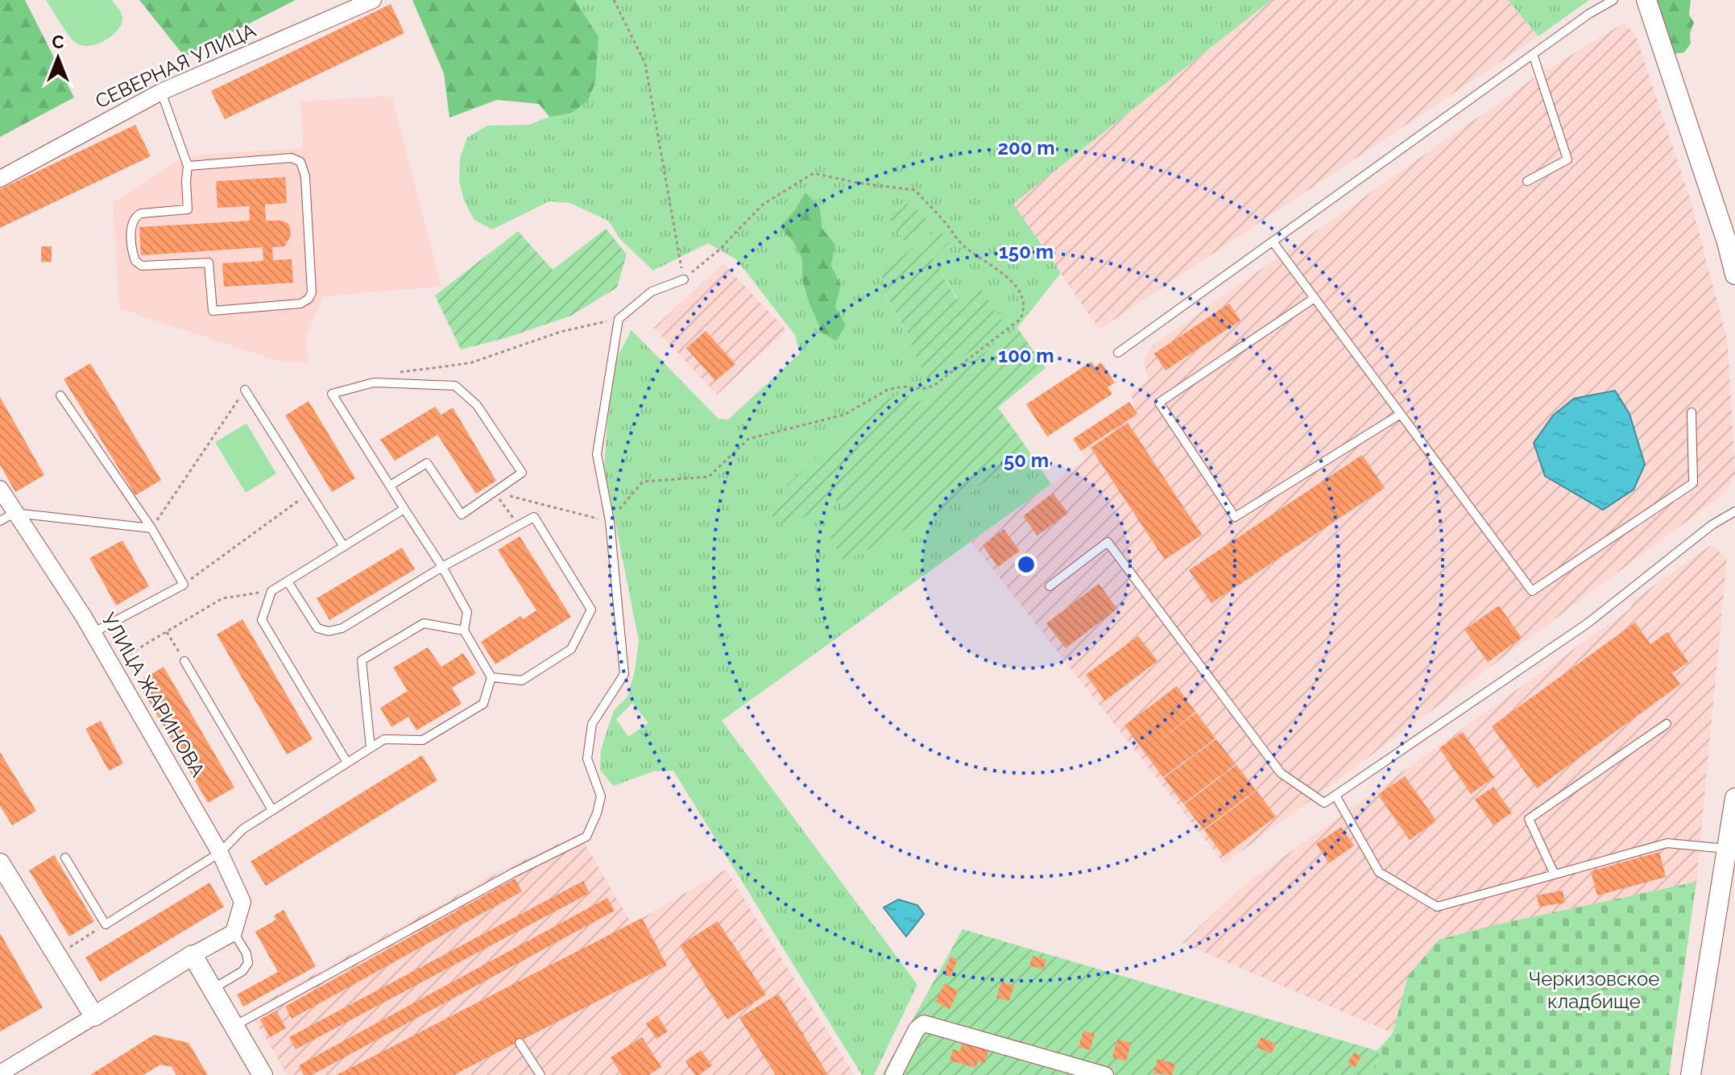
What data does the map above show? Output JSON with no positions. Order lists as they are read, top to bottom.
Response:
{
  "streets": {
    "street": ["СЕВЕРНАЯ УЛИЦА", "УЛИЦА ЖАРИНОВА"]
  },
  "parks": ["Черкизовское кладбище"],
  "north": "top",
  "rings": [
    "200 m",
    "150 m",
    "100 m",
    "50 m"
  ]
}
